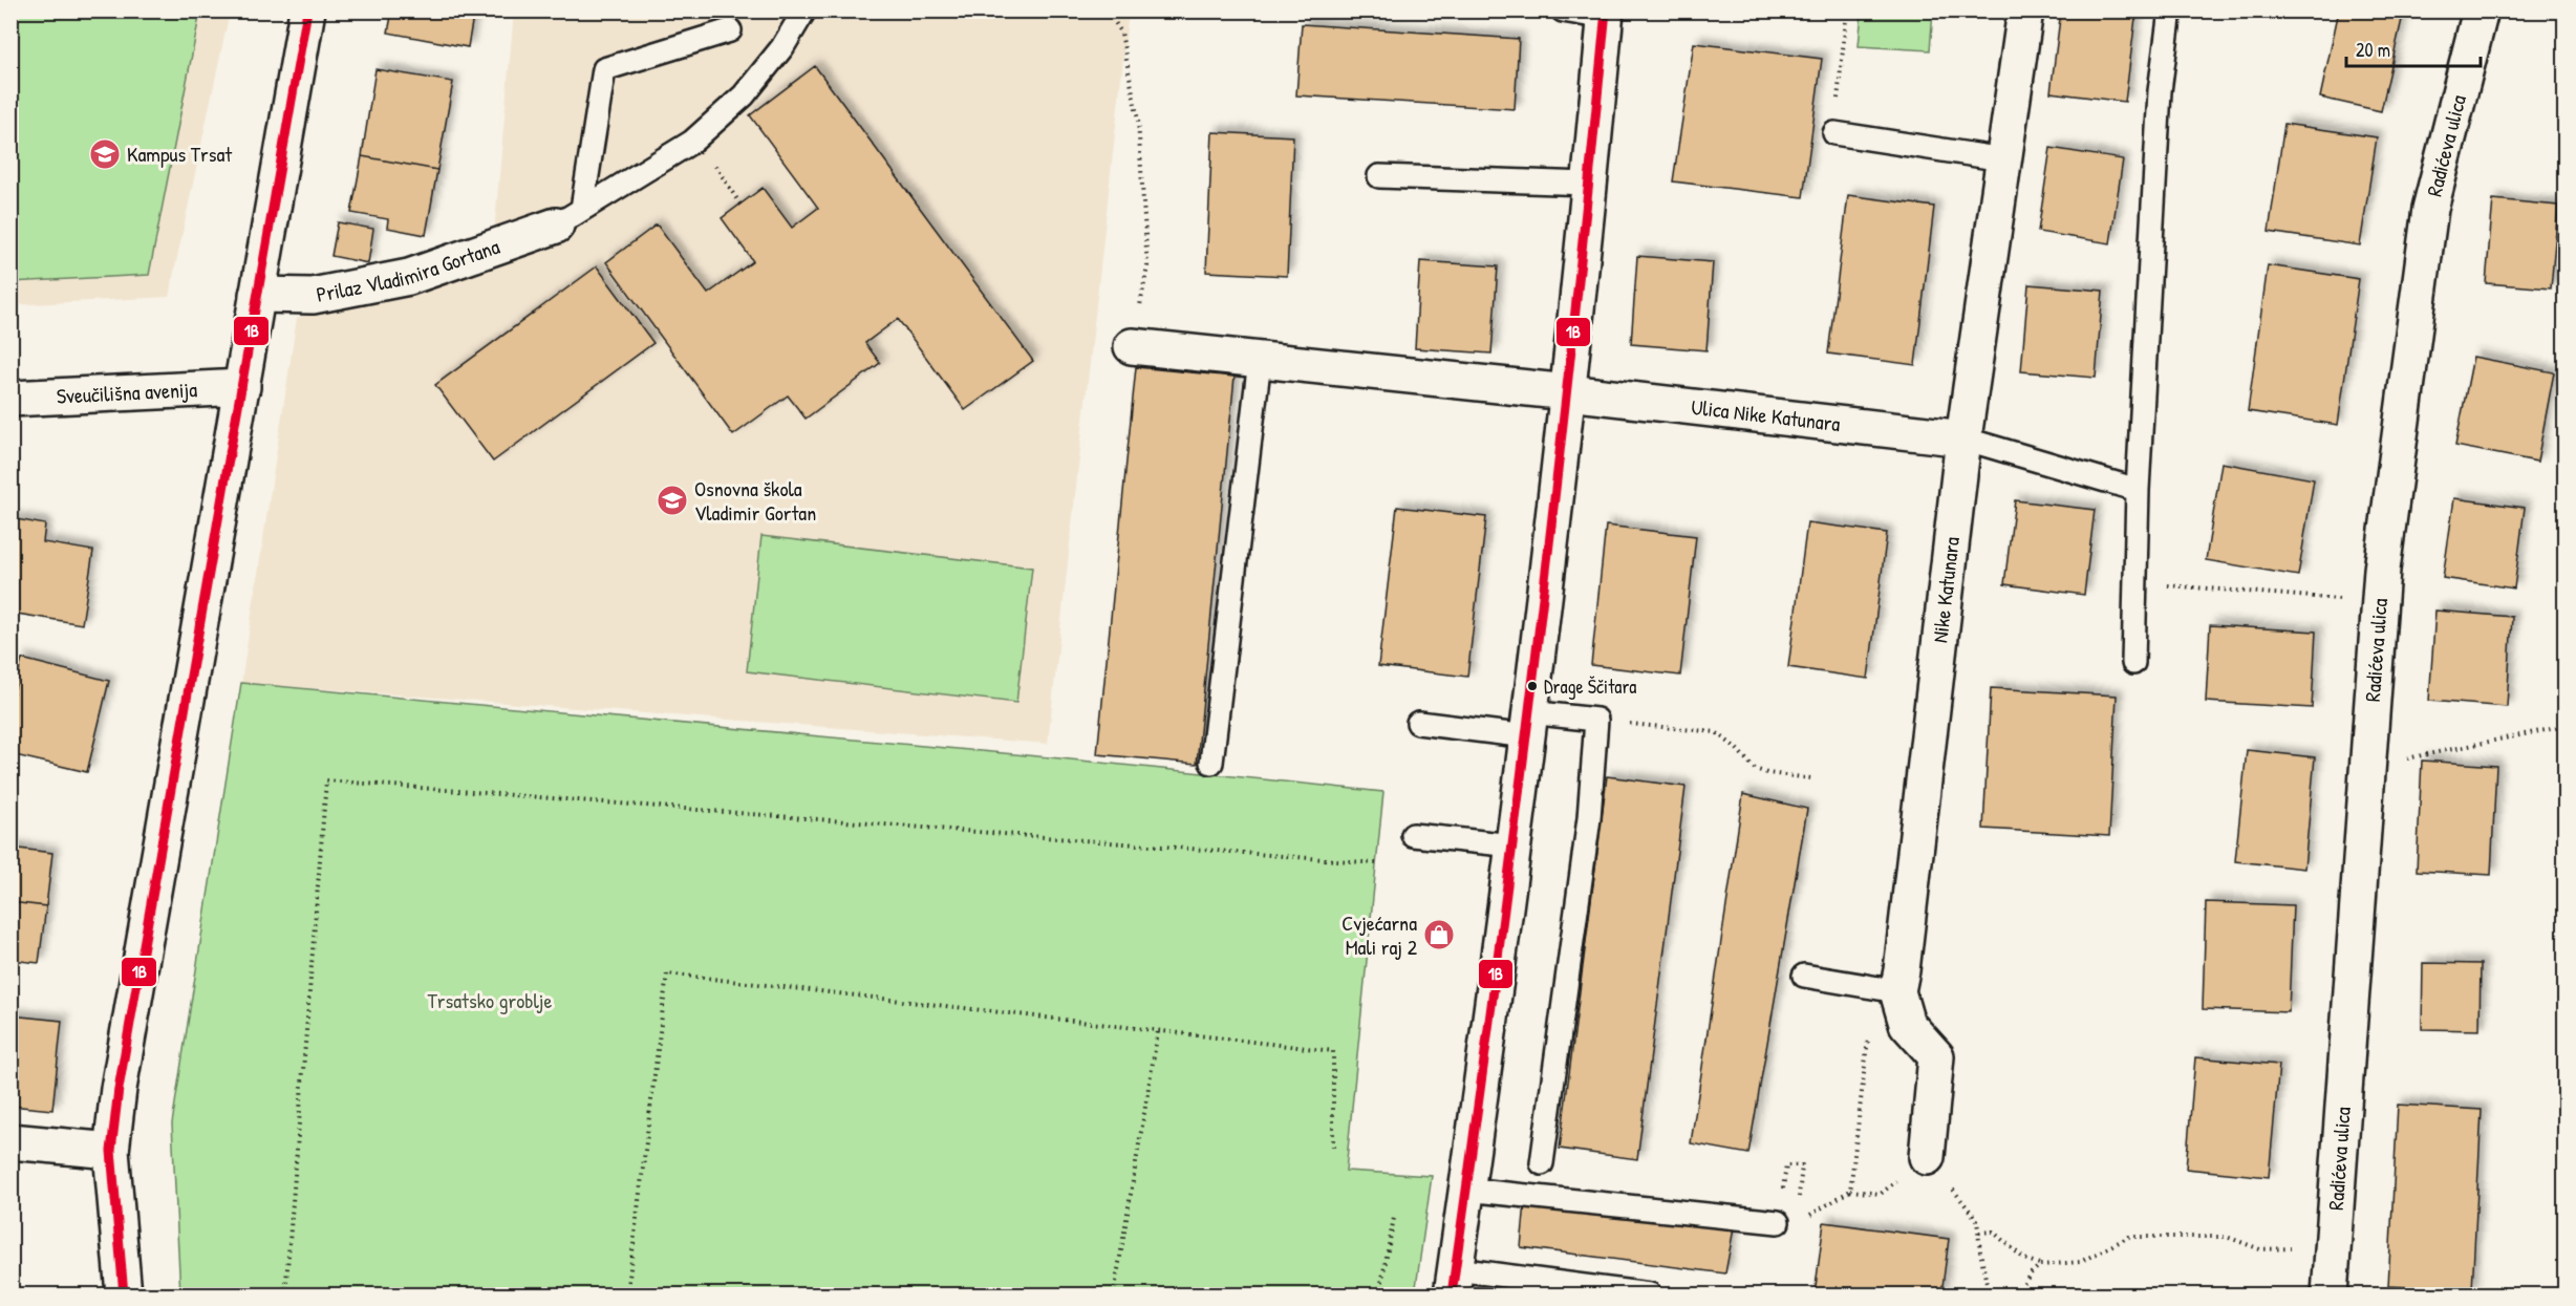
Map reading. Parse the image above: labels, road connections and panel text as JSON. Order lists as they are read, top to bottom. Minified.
{"streets":{"street":["Radićeva ulica","Prilaz Vladimira Gortana","Sveučilišna avenija","Ulica Nike Katunara","Nike Katunara"]},"crossings":[["Ulica Nike Katunara","Nike Katunara"]],"parks":["Trsatsko groblje"],"places":{"school or university":["Kampus Trsat","Osnovna škola Vladimir Gortan"],"other":["Drage Ščitara"],"shop":["Cvjećarna Mali raj 2"]},"lines":["transit line 1B"],"scale_bar":"20 m"}
